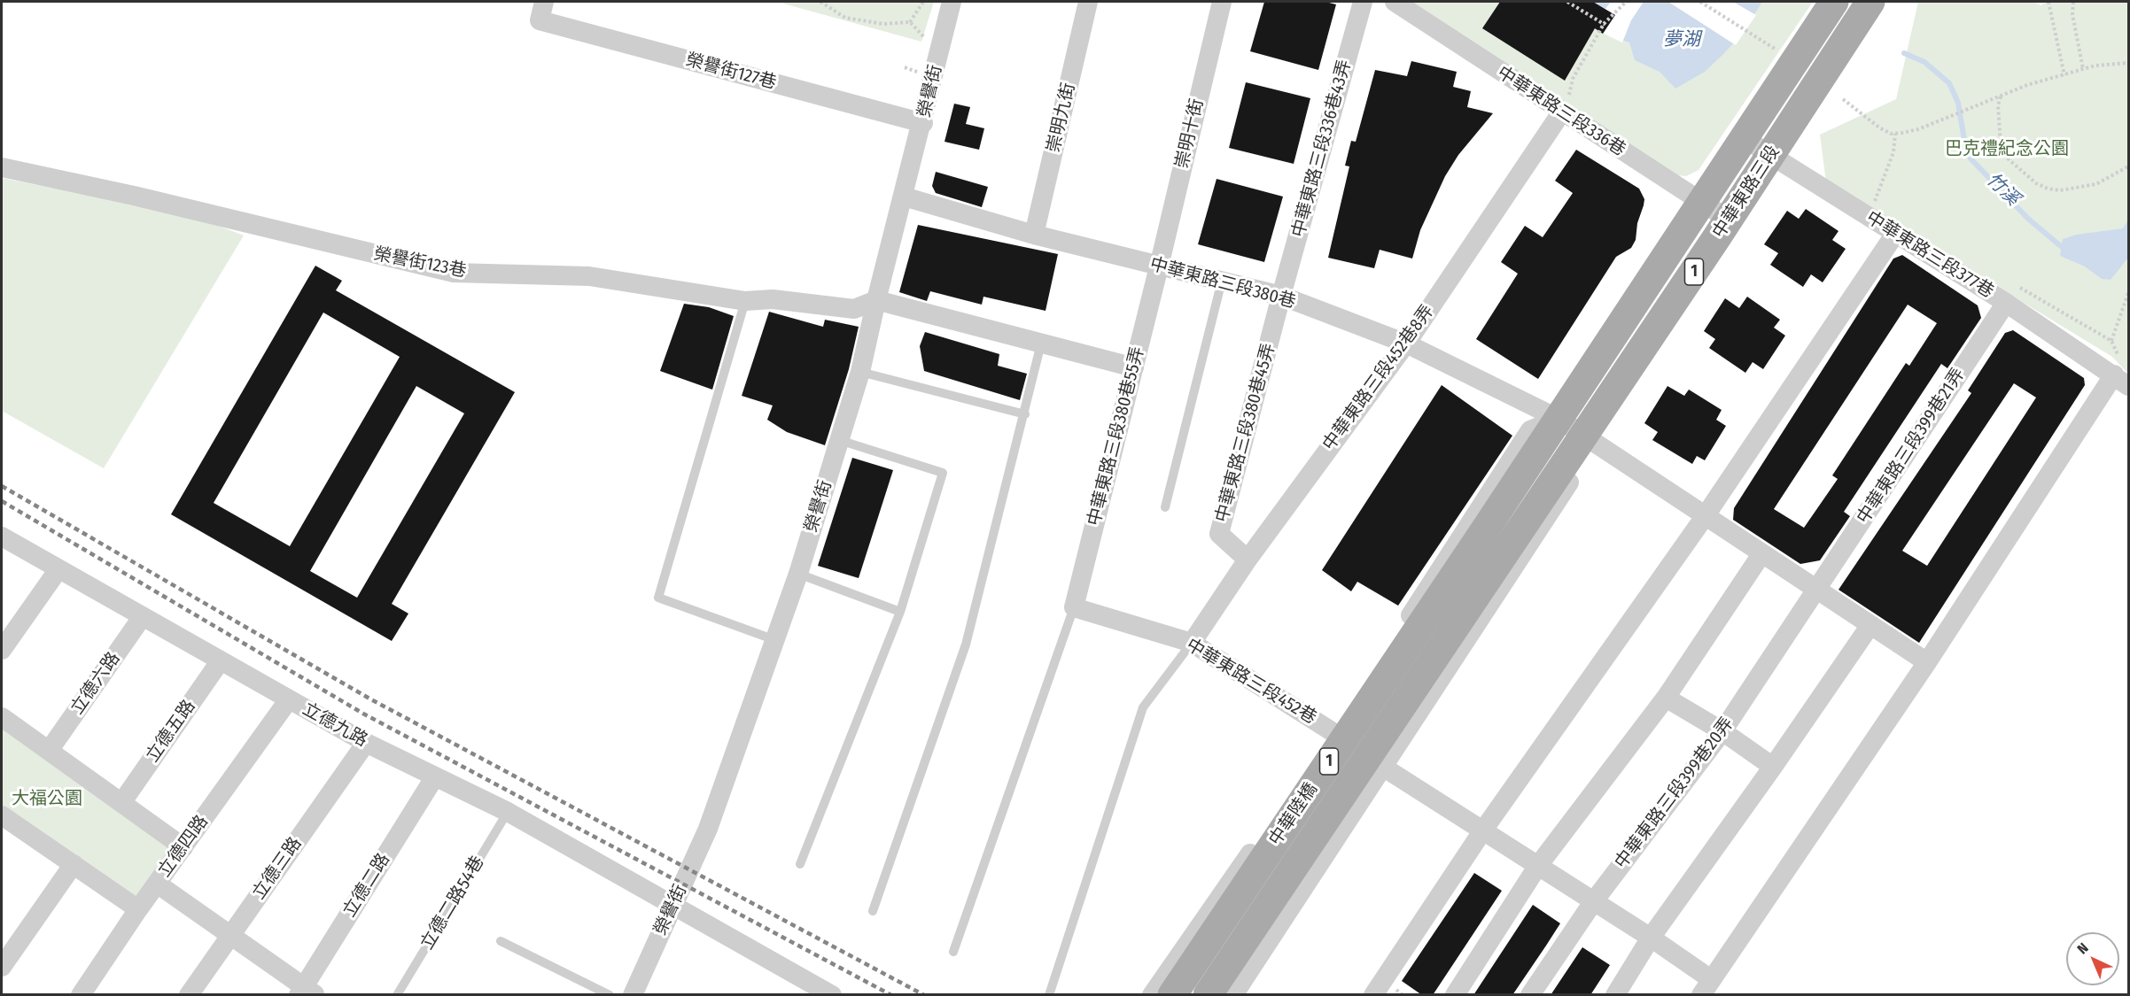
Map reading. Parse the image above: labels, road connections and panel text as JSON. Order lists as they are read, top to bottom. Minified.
{"streets":{"main road":["中華東路三段","1","中華陸橋"],"street":["榮譽街127巷","榮譽街","中華東路三段336巷","崇明九街","崇明十街","中華東路三段336巷43弄","中華東路三段377巷","榮譽街123巷","中華東路三段380巷","中華東路三段452巷8弄","中華東路三段380巷45弄","中華東路三段380巷55弄","中華東路三段399巷21弄","中華東路三段452巷","立德六路","立德九路","立德五路","中華東路三段399巷20弄","立德四路","立德三路","立德二路"],"lane":["立德二路54巷"]},"crossings":[["榮譽街127巷","榮譽街"],["榮譽街","榮譽街123巷"],["榮譽街","中華東路三段380巷"],["榮譽街","立德九路"],["中華東路三段336巷","中華東路三段"],["中華東路三段336巷","中華東路三段452巷8弄"],["崇明九街","中華東路三段380巷"],["崇明十街","中華東路三段380巷"],["崇明十街","中華東路三段380巷55弄"],["中華東路三段336巷43弄","中華東路三段380巷"],["中華東路三段336巷43弄","中華東路三段380巷45弄"],["中華東路三段","中華東路三段377巷"],["中華東路三段","中華東路三段380巷"],["中華東路三段","中華陸橋"],["中華東路三段377巷","中華東路三段399巷21弄"],["中華東路三段380巷","中華東路三段452巷8弄"],["中華東路三段380巷","中華東路三段380巷45弄"],["中華東路三段380巷","中華東路三段380巷55弄"],["中華東路三段380巷","中華東路三段399巷21弄"],["中華東路三段380巷","中華東路三段399巷20弄"],["中華東路三段452巷8弄","中華東路三段380巷45弄"],["中華東路三段452巷8弄","中華東路三段452巷"],["中華東路三段380巷55弄","中華東路三段452巷"],["中華東路三段399巷21弄","中華東路三段399巷20弄"],["立德六路","立德九路"],["立德九路","立德五路"],["立德九路","立德四路"],["立德九路","立德三路"],["立德九路","立德二路"],["立德九路","立德二路54巷"]],"water":["夢湖","竹溪"],"parks":["巴克禮紀念公園","大福公園"],"north":"top left"}
